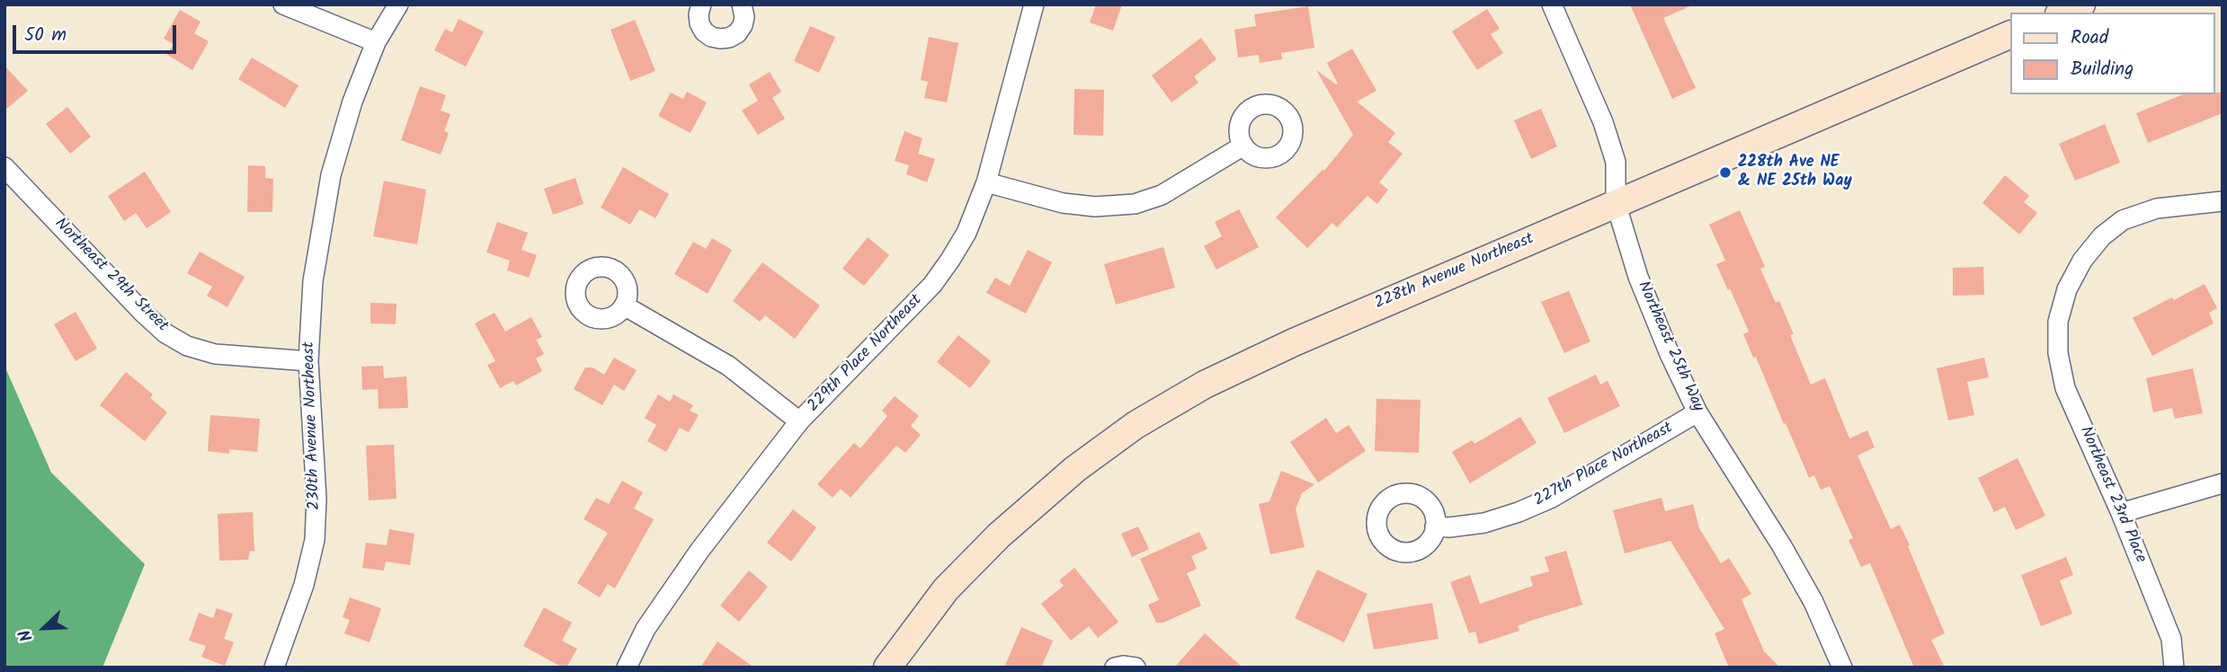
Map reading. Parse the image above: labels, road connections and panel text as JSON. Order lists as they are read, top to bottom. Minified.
{"streets":{"main road":["228th Avenue Northeast"],"street":["Northeast 29th Street","Northeast 25th Way","229th Place Northeast","230th Avenue Northeast","227th Place Northeast","Northeast 23rd Place"]},"crossings":[["228th Avenue Northeast","Northeast 25th Way"],["Northeast 29th Street","230th Avenue Northeast"],["Northeast 25th Way","227th Place Northeast"]],"places":["228th Ave NE & NE 25th Way"],"legend":["Road","Building"],"scale_bar":"50 m","north":"bottom left"}
